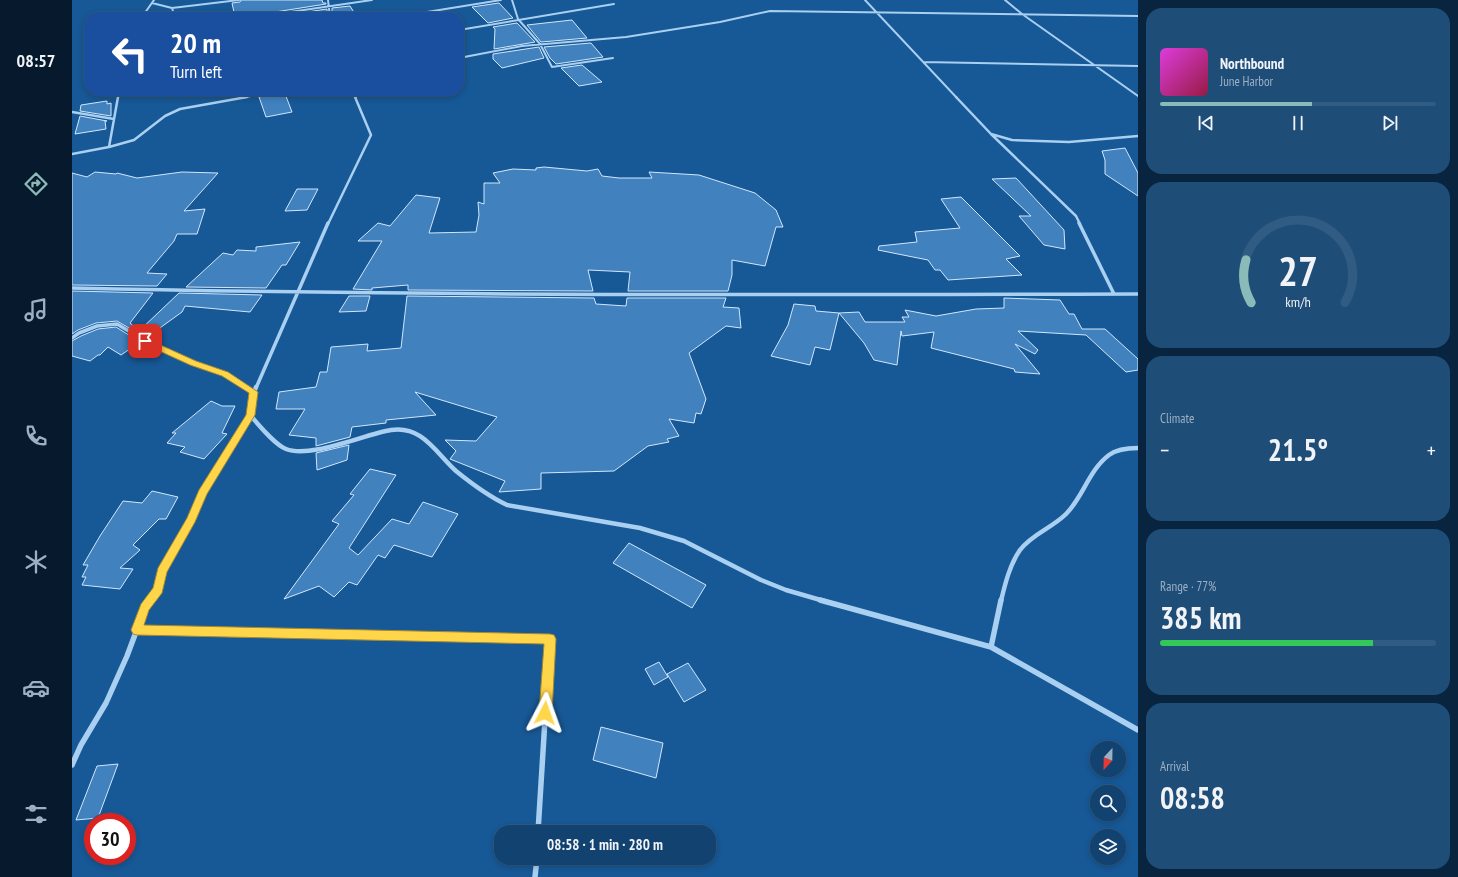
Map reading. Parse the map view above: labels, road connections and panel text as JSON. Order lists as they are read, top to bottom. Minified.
{"north":"bottom","page":{"tabs":"08:57","turn":["20 m","Turn left"],"song":["Northbound","June Harbor"],"tile":["Climate",["Range · 77%","385 km"],["Arrival","08:58"]],"heat":["−","21.5°","+"],"limit":"30","trip":"08:58 · 1 min · 280 m","gauge":["27","km/h"]}}
